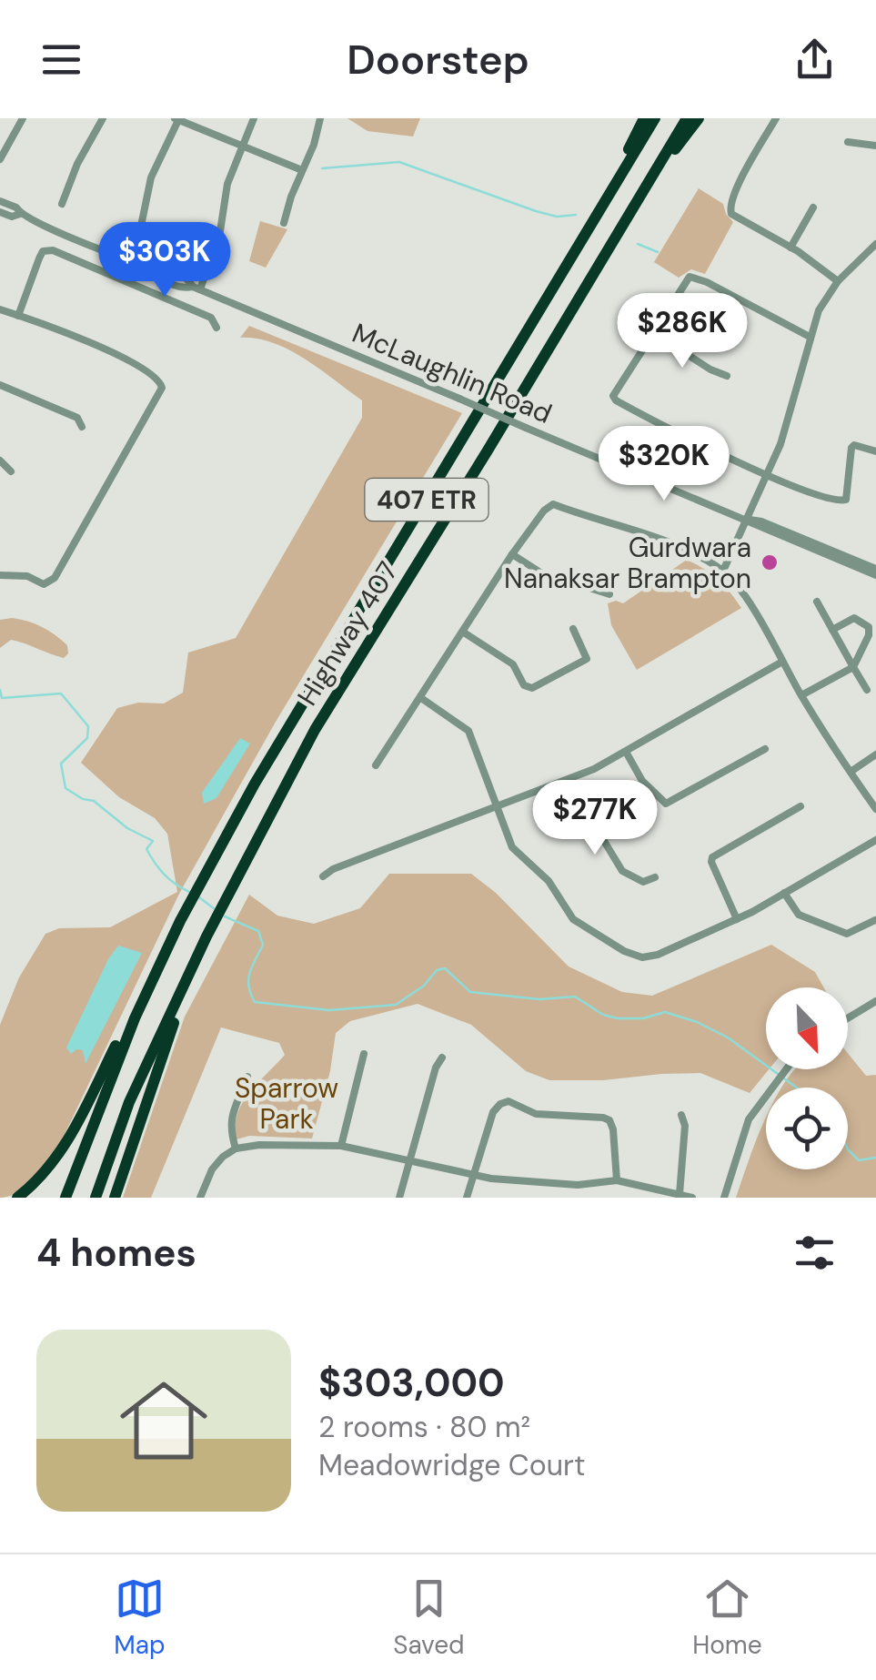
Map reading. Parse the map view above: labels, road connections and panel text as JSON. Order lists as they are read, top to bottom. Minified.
{"streets":{"highway":["407 ETR","Highway 407"],"street":["McLaughlin Road"]},"parks":["Sparrow Park"],"places":["Gurdwara Nanaksar Brampton"],"north":"bottom right","page":{"header":"Doorstep","price":["$303K","$286K","$320K","$277K"],"heading":"4 homes","list":[{"name":"$303,000","note":"2 rooms · 80 m² · Meadowridge Court"}],"tabs":["Map","Saved","Home"]}}
